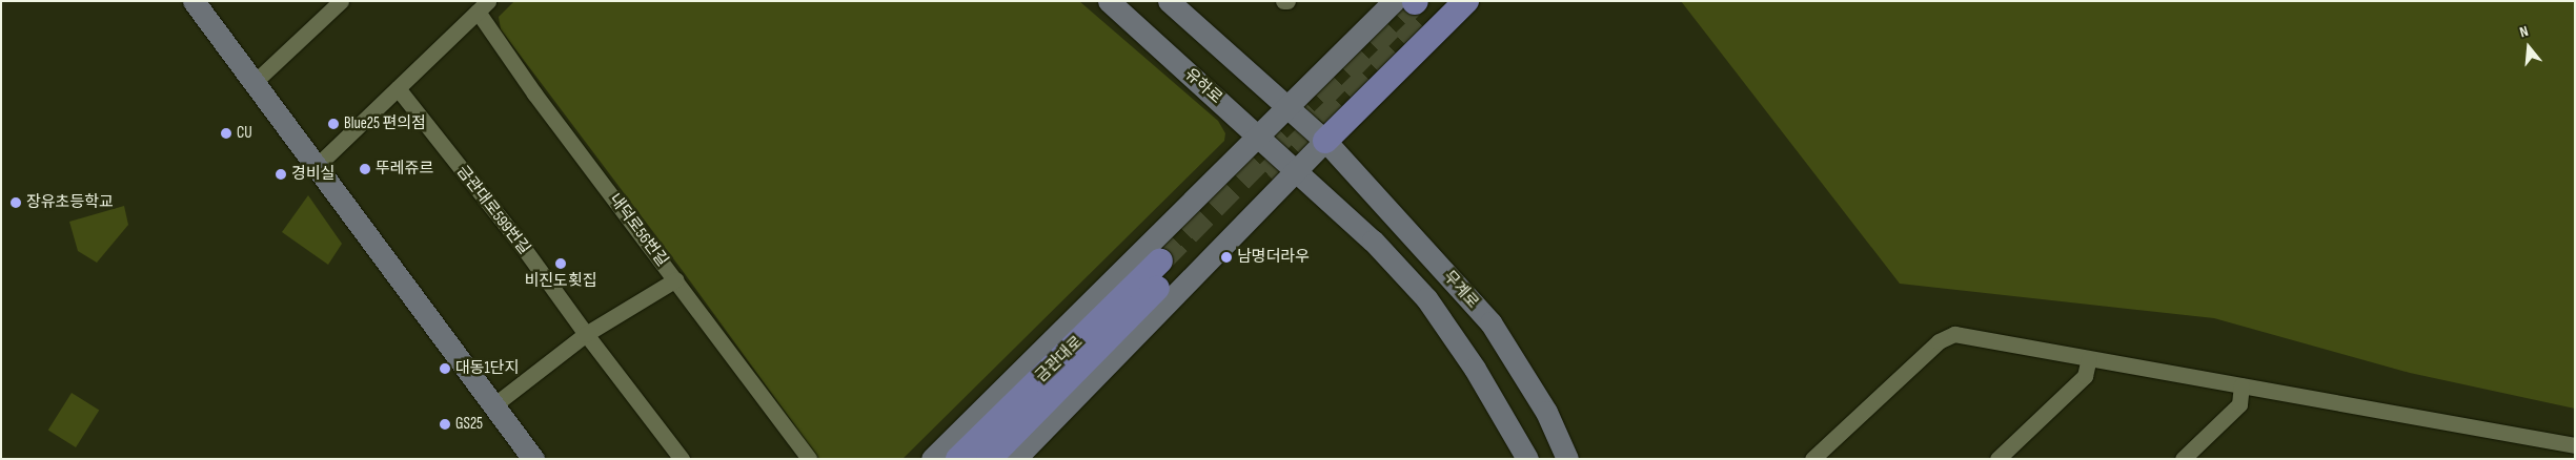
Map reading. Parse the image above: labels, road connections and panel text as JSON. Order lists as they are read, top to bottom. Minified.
{"streets":{"main road":["유하로","무계로","금관대로"],"street":["금관대로599번길","내덕로56번길"]},"crossings":[["유하로","무계로"]],"places":["Blue25 편의점","CU","뚜레쥬르","경비실","장유초등학교","남명더라우","비진도횟집","대동1단지","GS25"],"north":"top"}
